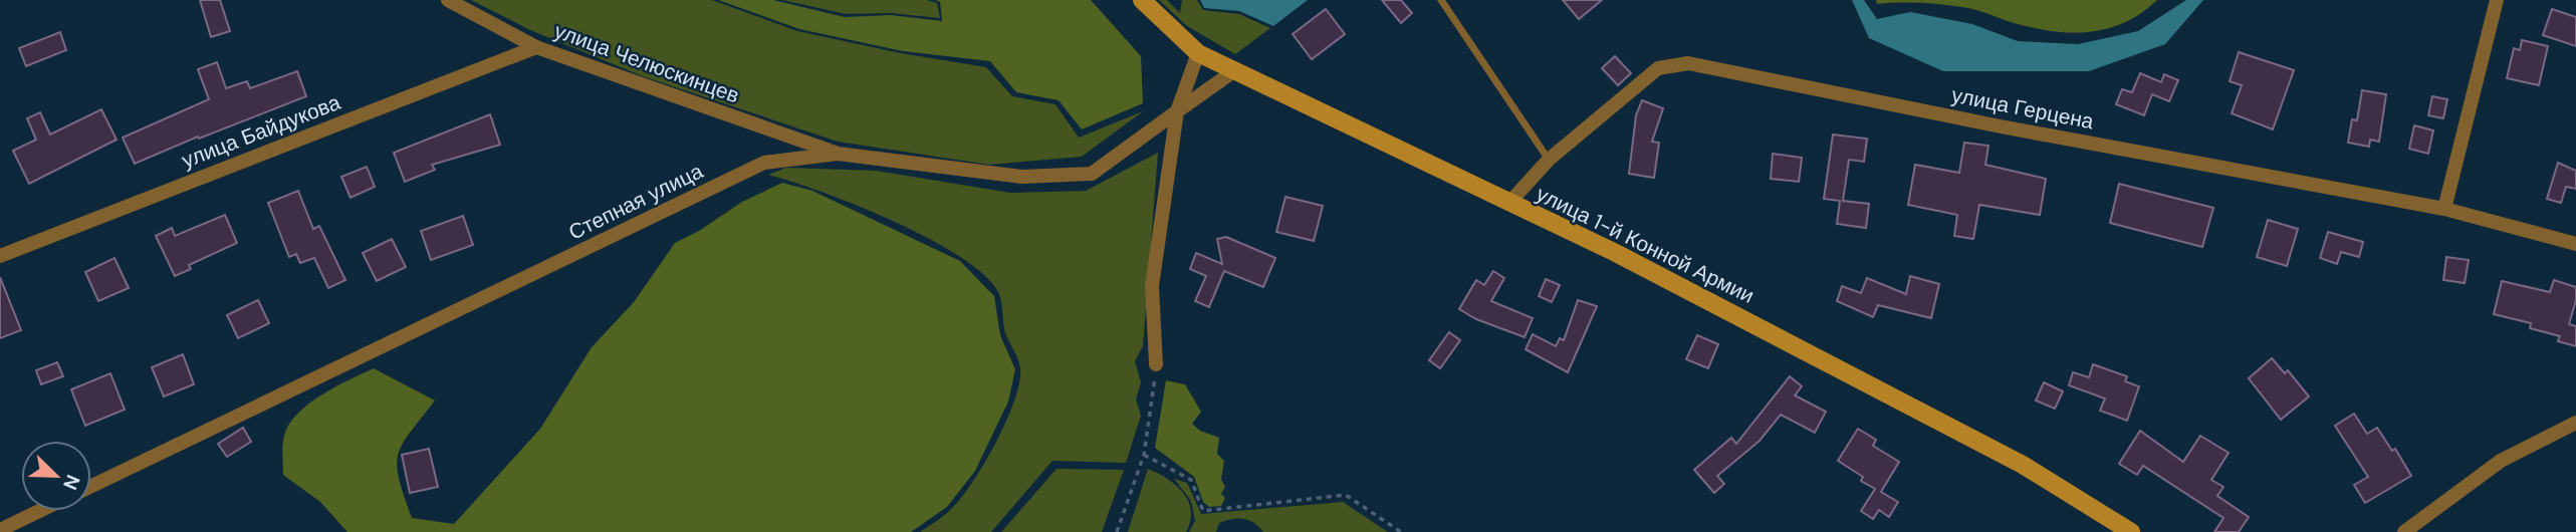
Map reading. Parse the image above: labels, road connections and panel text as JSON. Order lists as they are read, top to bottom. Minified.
{"streets":{"main road":["улица 1-й Конной Армии"],"street":["улица Челюскинцев","улица Герцена","улица Байдукова","Степная улица"]},"crossings":[["улица Челюскинцев","улица Байдукова"],["улица Челюскинцев","Степная улица"],["улица Герцена","улица 1-й Конной Армии"],["Степная улица","улица 1-й Конной Армии"]],"north":"bottom right"}
